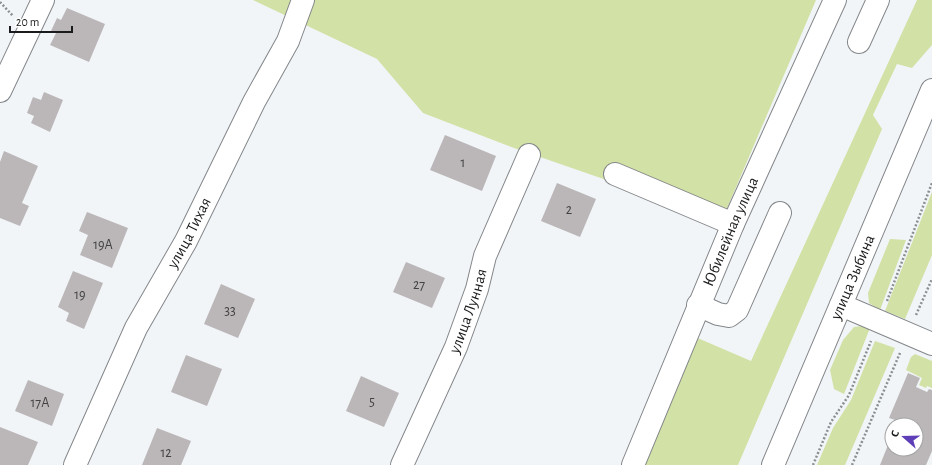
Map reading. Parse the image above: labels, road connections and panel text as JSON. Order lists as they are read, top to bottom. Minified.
{"streets":{"street":["Юбилейная улица","улица Тихая","улица Зыбина","улица Лунная"]},"house_numbers":["1","2","19А","27","19","33","5","17А","12"],"scale_bar":"20 m","north":"left"}
